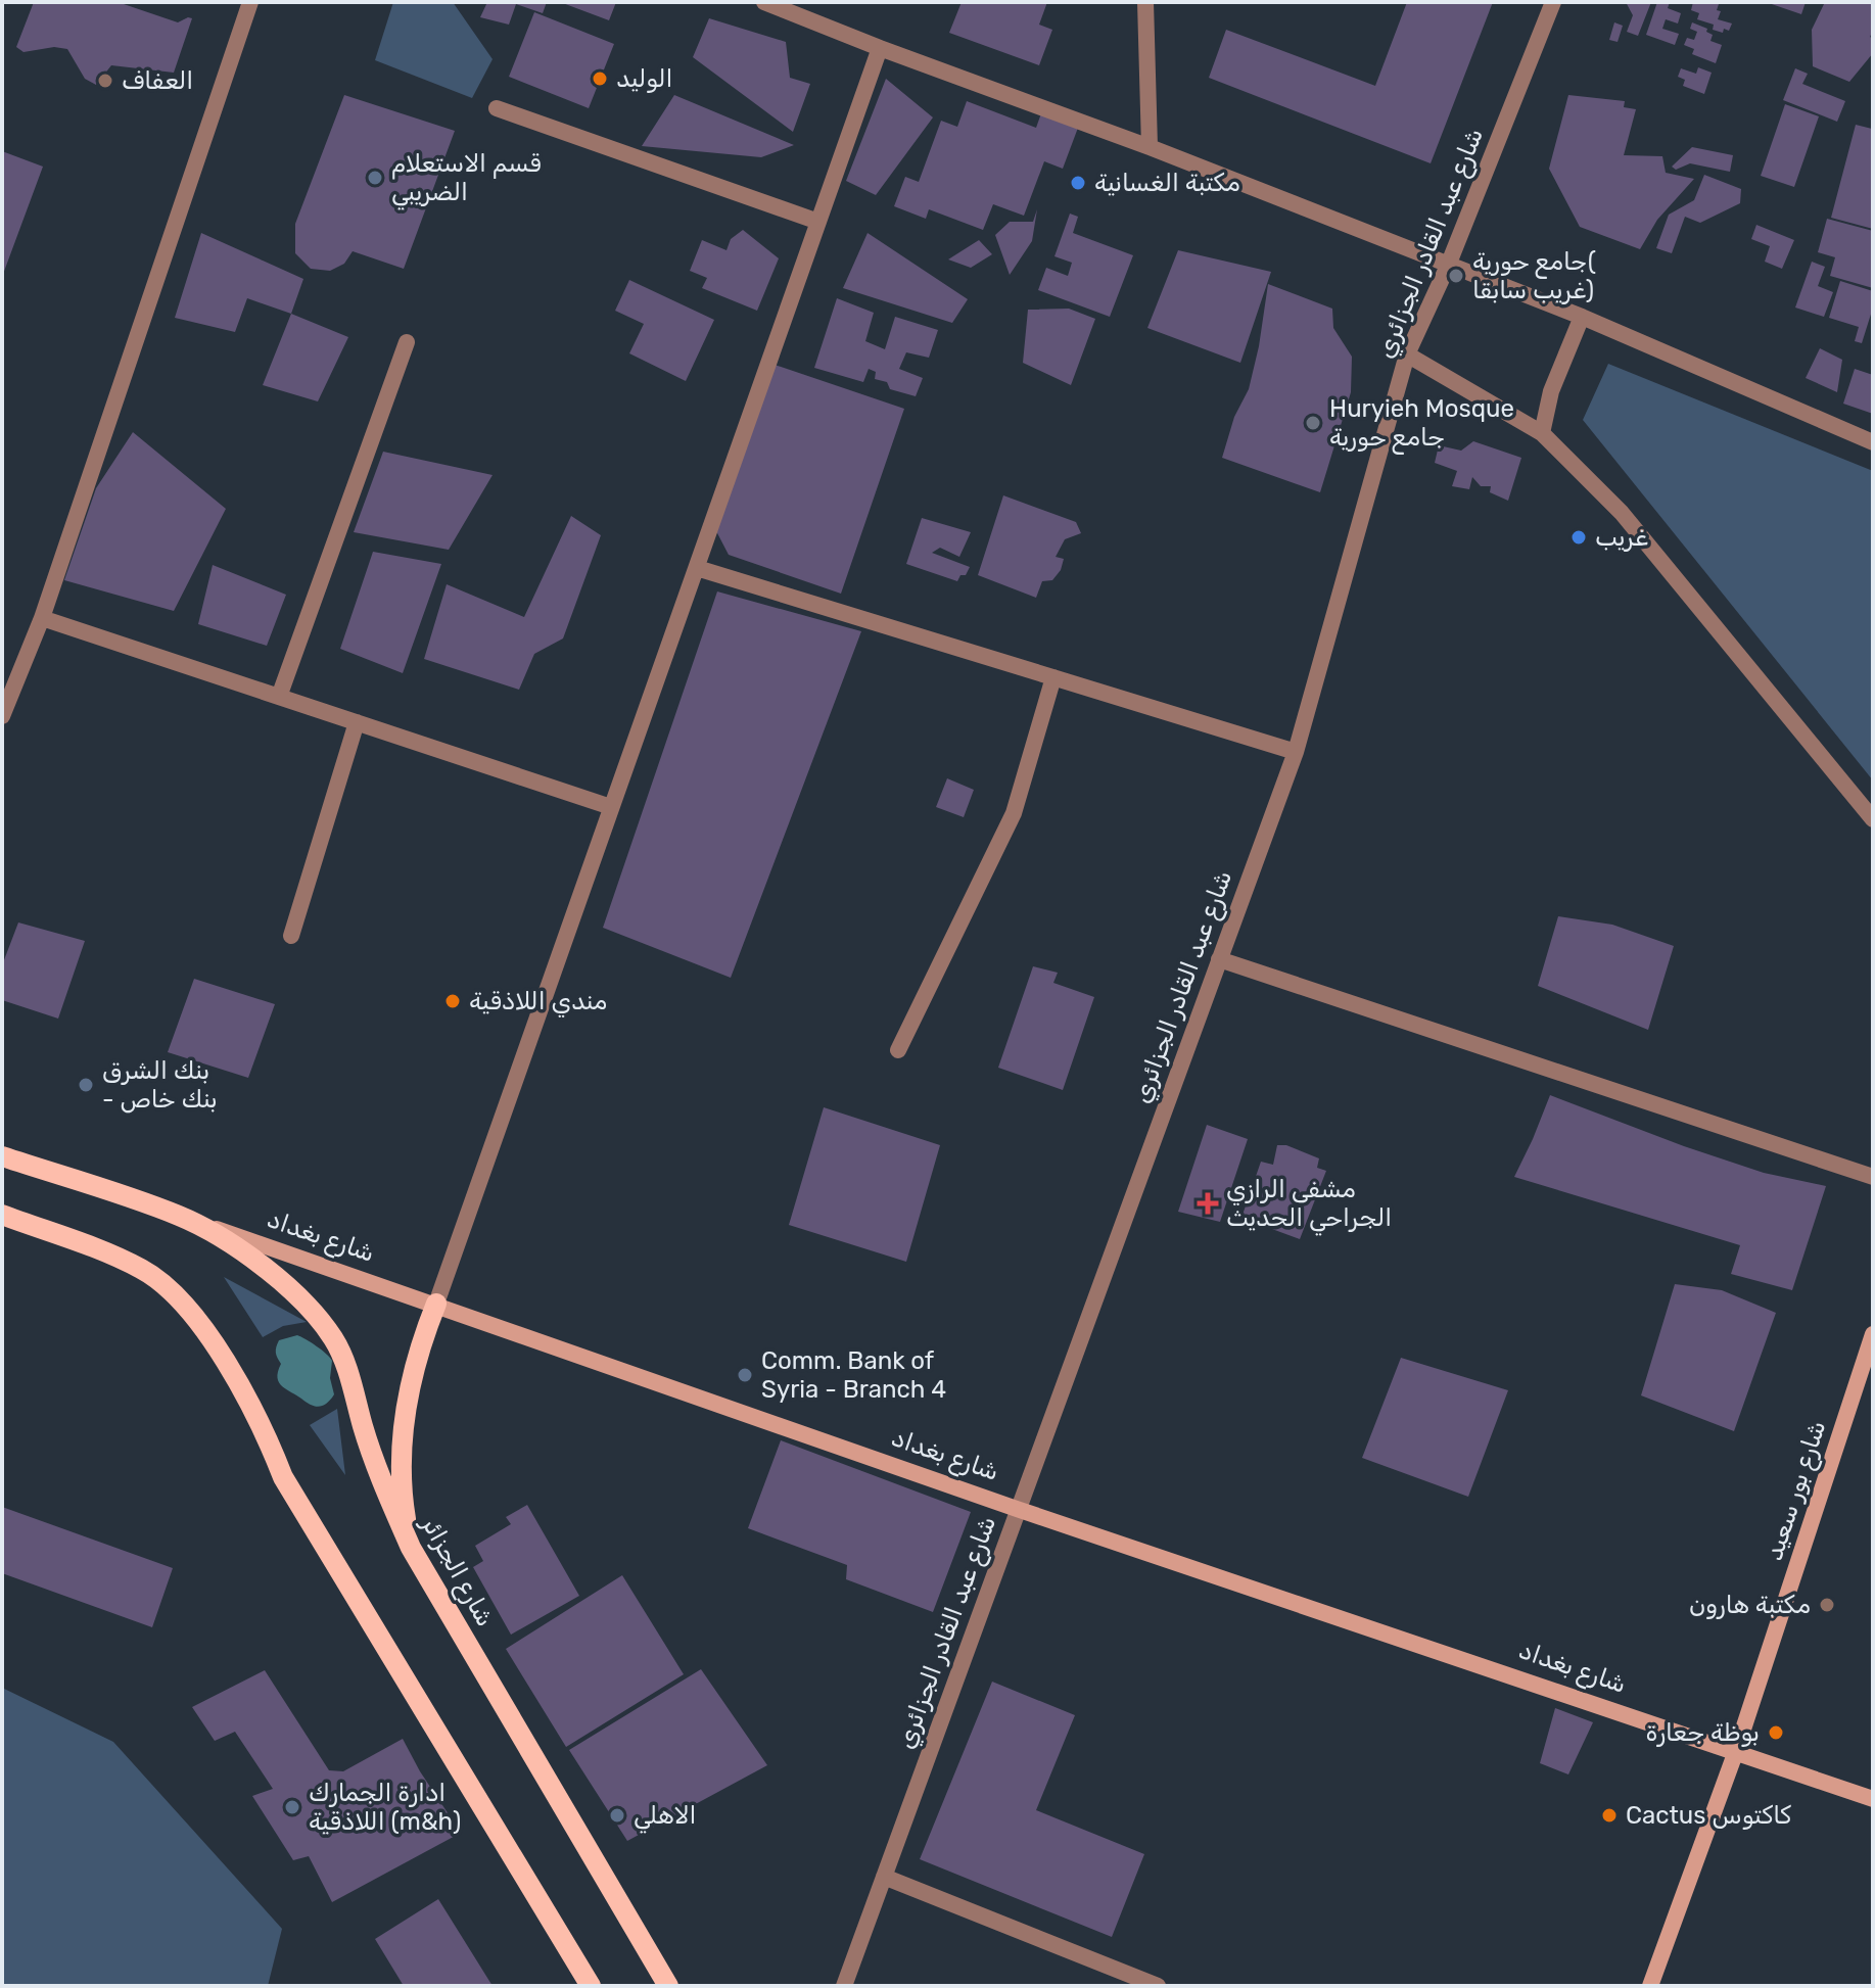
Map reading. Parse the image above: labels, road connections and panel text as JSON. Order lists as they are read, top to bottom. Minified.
{"streets":{"main road":["شارع بغداد","شارع بور سعيد","شارع الجزائر"],"street":["شارع عبد القادر الجزائري"]},"crossings":[["شارع عبد القادر الجزائري","شارع بغداد"],["شارع بغداد","شارع بور سعيد"],["شارع بغداد","شارع الجزائر"]],"places":{"other":["الوليد","العفاف","قسم الاستعلام الضريبي","مكتبة الغسانية","جامع حورية( غريب سابقا)","Huryieh Mosque جامع حورية","غريب","مندي اللاذقية","بنك الشرق - بنك خاص","Comm. Bank of Syria - Branch 4","مكتبة هارون","بوظة جعارة","ادارة الجمارك اللاذقية (m&h)","الاهلي","Cactus كاكتوس"],"health":["مشفى الرازي الجراحي الحديث"]}}
